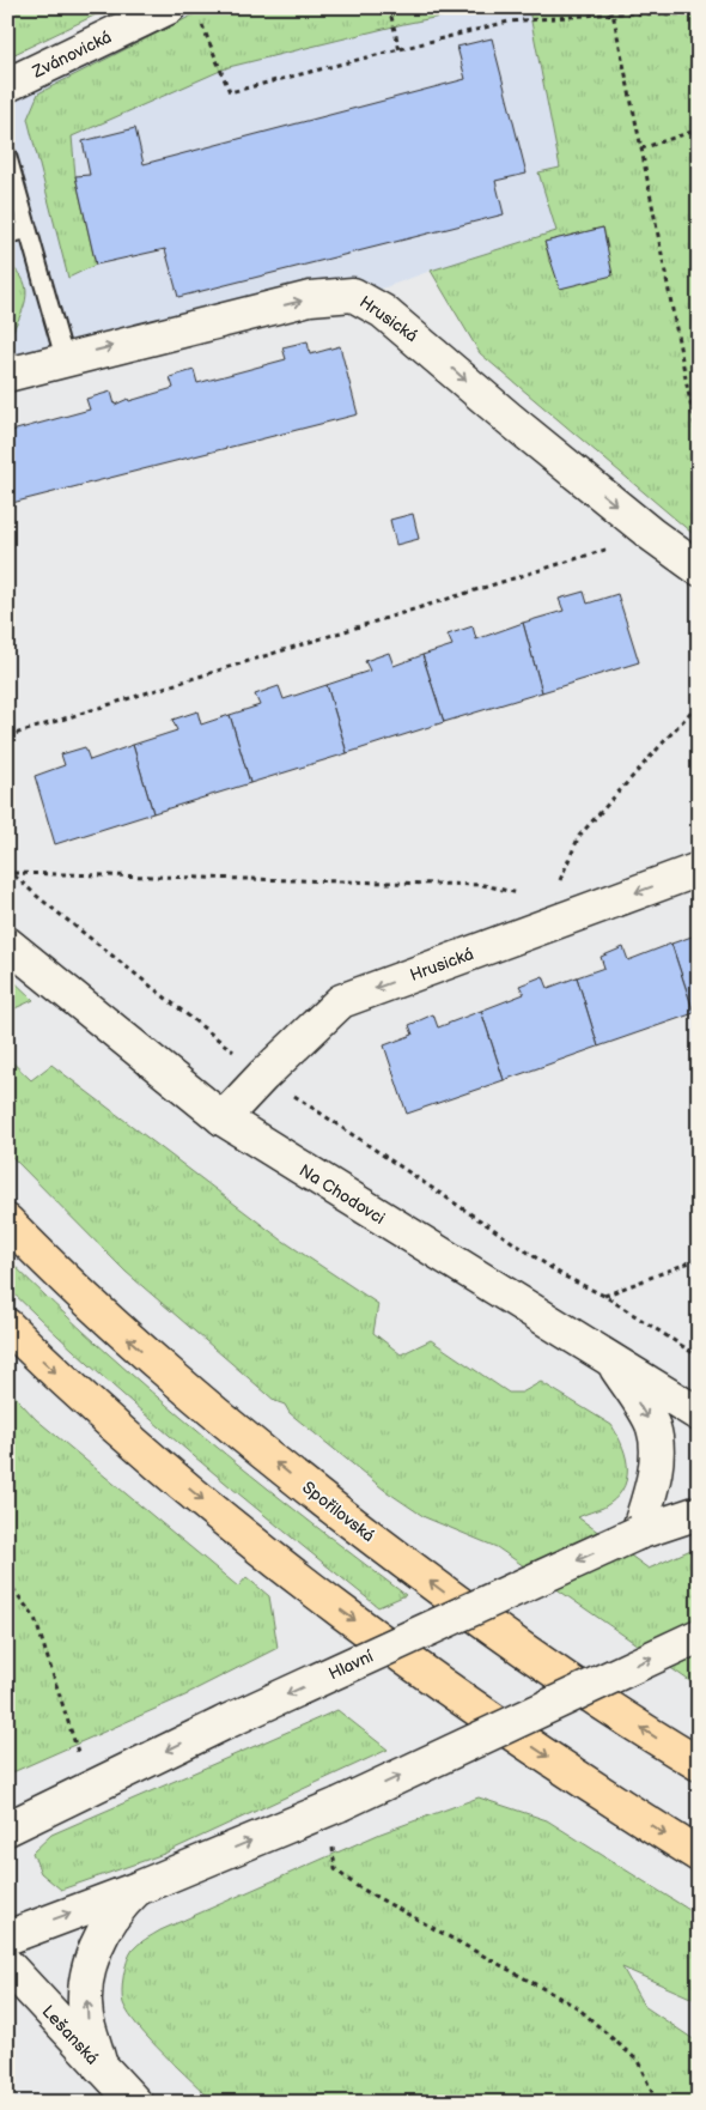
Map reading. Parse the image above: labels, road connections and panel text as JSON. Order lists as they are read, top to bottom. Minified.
{"streets":{"highway":["Spořilovská"],"street":["Zvánovická","Hrusická","Na Chodovci","Hlavní","Lešanská"]},"crossings":[["Hrusická","Na Chodovci"]]}
